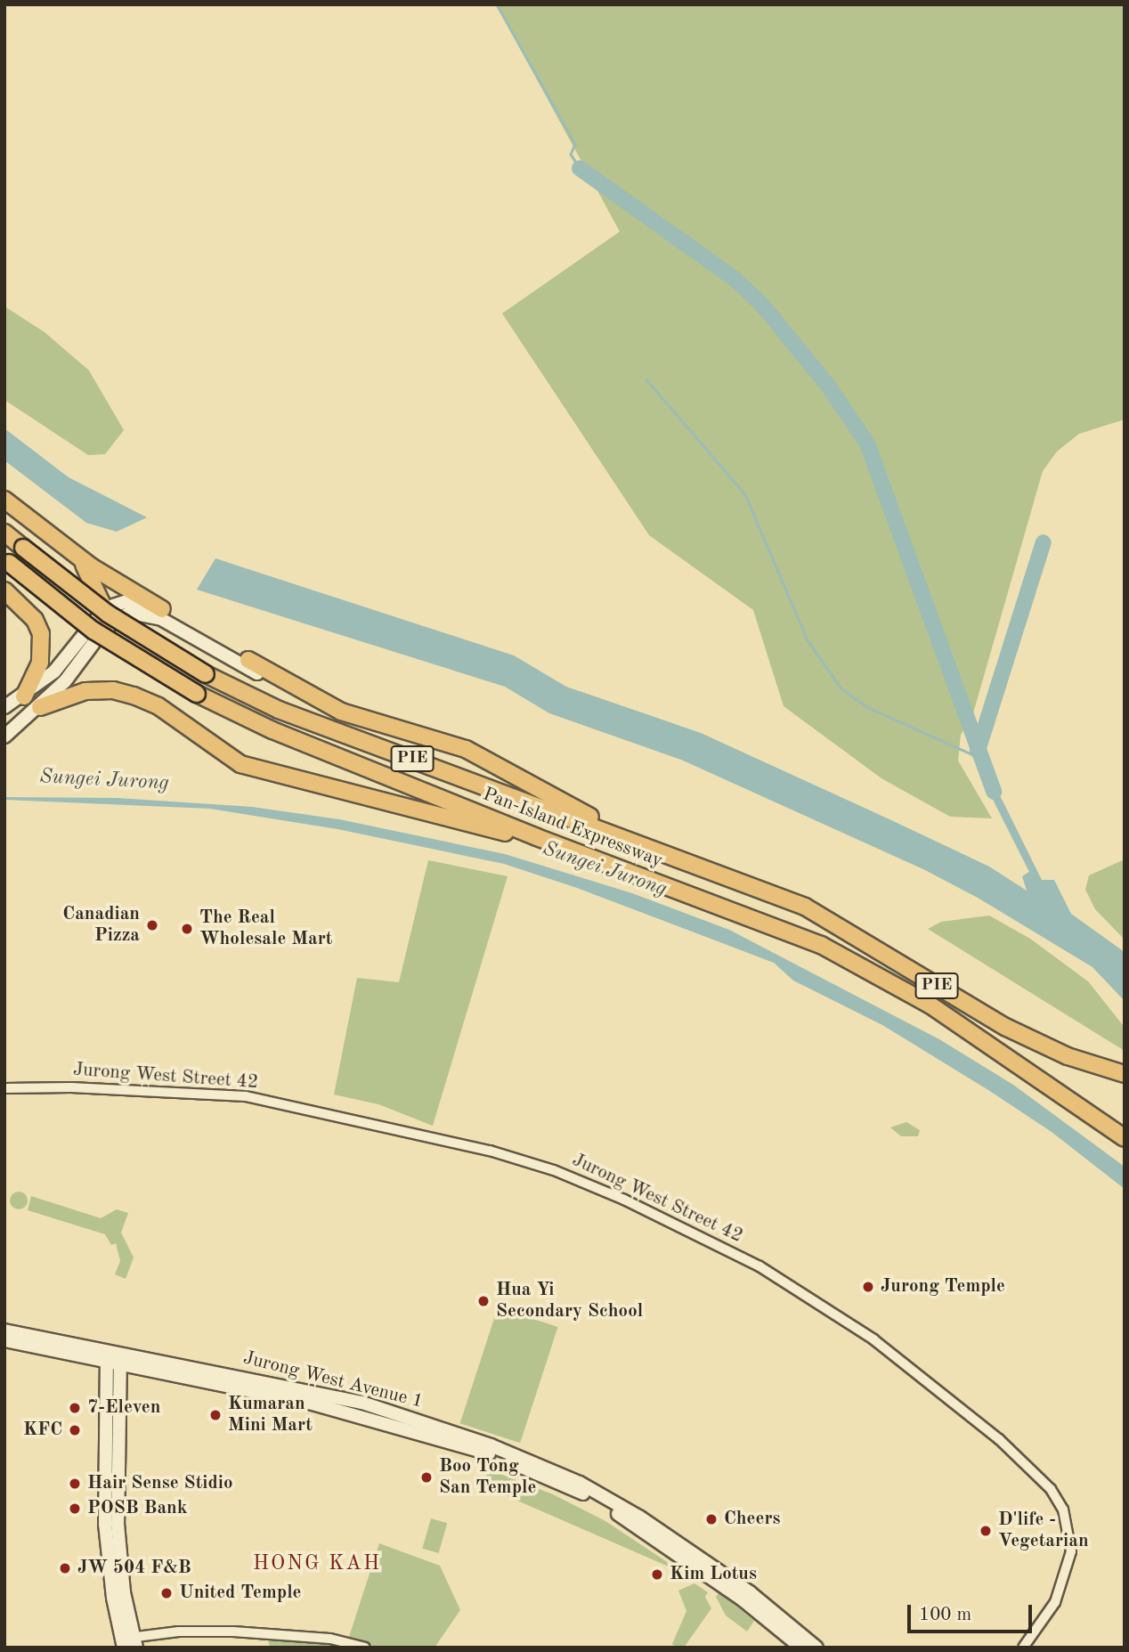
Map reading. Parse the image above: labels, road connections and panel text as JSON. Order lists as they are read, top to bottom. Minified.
{"streets":{"highway":["PIE","Pan-Island Expressway"],"street":["Jurong West Street 42","Jurong West Avenue 1"]},"districts":["HONG KAH"],"water":["Sungei Jurong"],"places":["Canadian Pizza","The Real Wholesale Mart","Jurong Temple","Hua Yi Secondary School","7-Eleven","Kumaran Mini Mart","KFC","Boo Tong San Temple","Hair Sense Stidio","POSB Bank","Cheers","D'life - Vegetarian","JW 504 F&B","Kim Lotus","United Temple"],"scale_bar":"100 m"}
